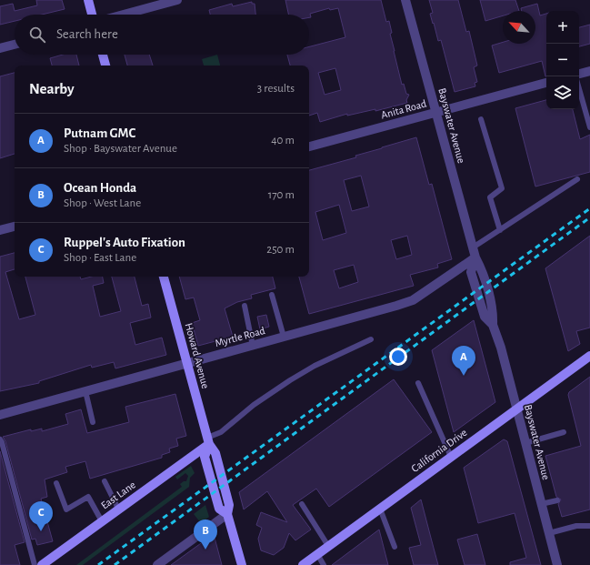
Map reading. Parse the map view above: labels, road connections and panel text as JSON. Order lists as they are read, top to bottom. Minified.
{"streets":{"street":["Anita Road","Bayswater Avenue","Myrtle Road","Howard Avenue","California Drive","East Lane"]},"crossings":[["Anita Road","Bayswater Avenue"],["Bayswater Avenue","Myrtle Road"],["Bayswater Avenue","California Drive"],["Myrtle Road","Howard Avenue"],["Howard Avenue","East Lane"]],"north":"top left","page":{"map_buttons":["+","−"],"search":"Search here","heading":["Nearby","3 results"],"list":[{"mark":"A","name":"Putnam GMC","note":"Shop · Bayswater Avenue","value":"40 m"},{"mark":"B","name":"Ocean Honda","note":"Shop · West Lane","value":"170 m"},{"mark":"C","name":"Ruppel's Auto Fixation","note":"Shop · East Lane","value":"250 m"}],"pins":["A","C","B"]}}
